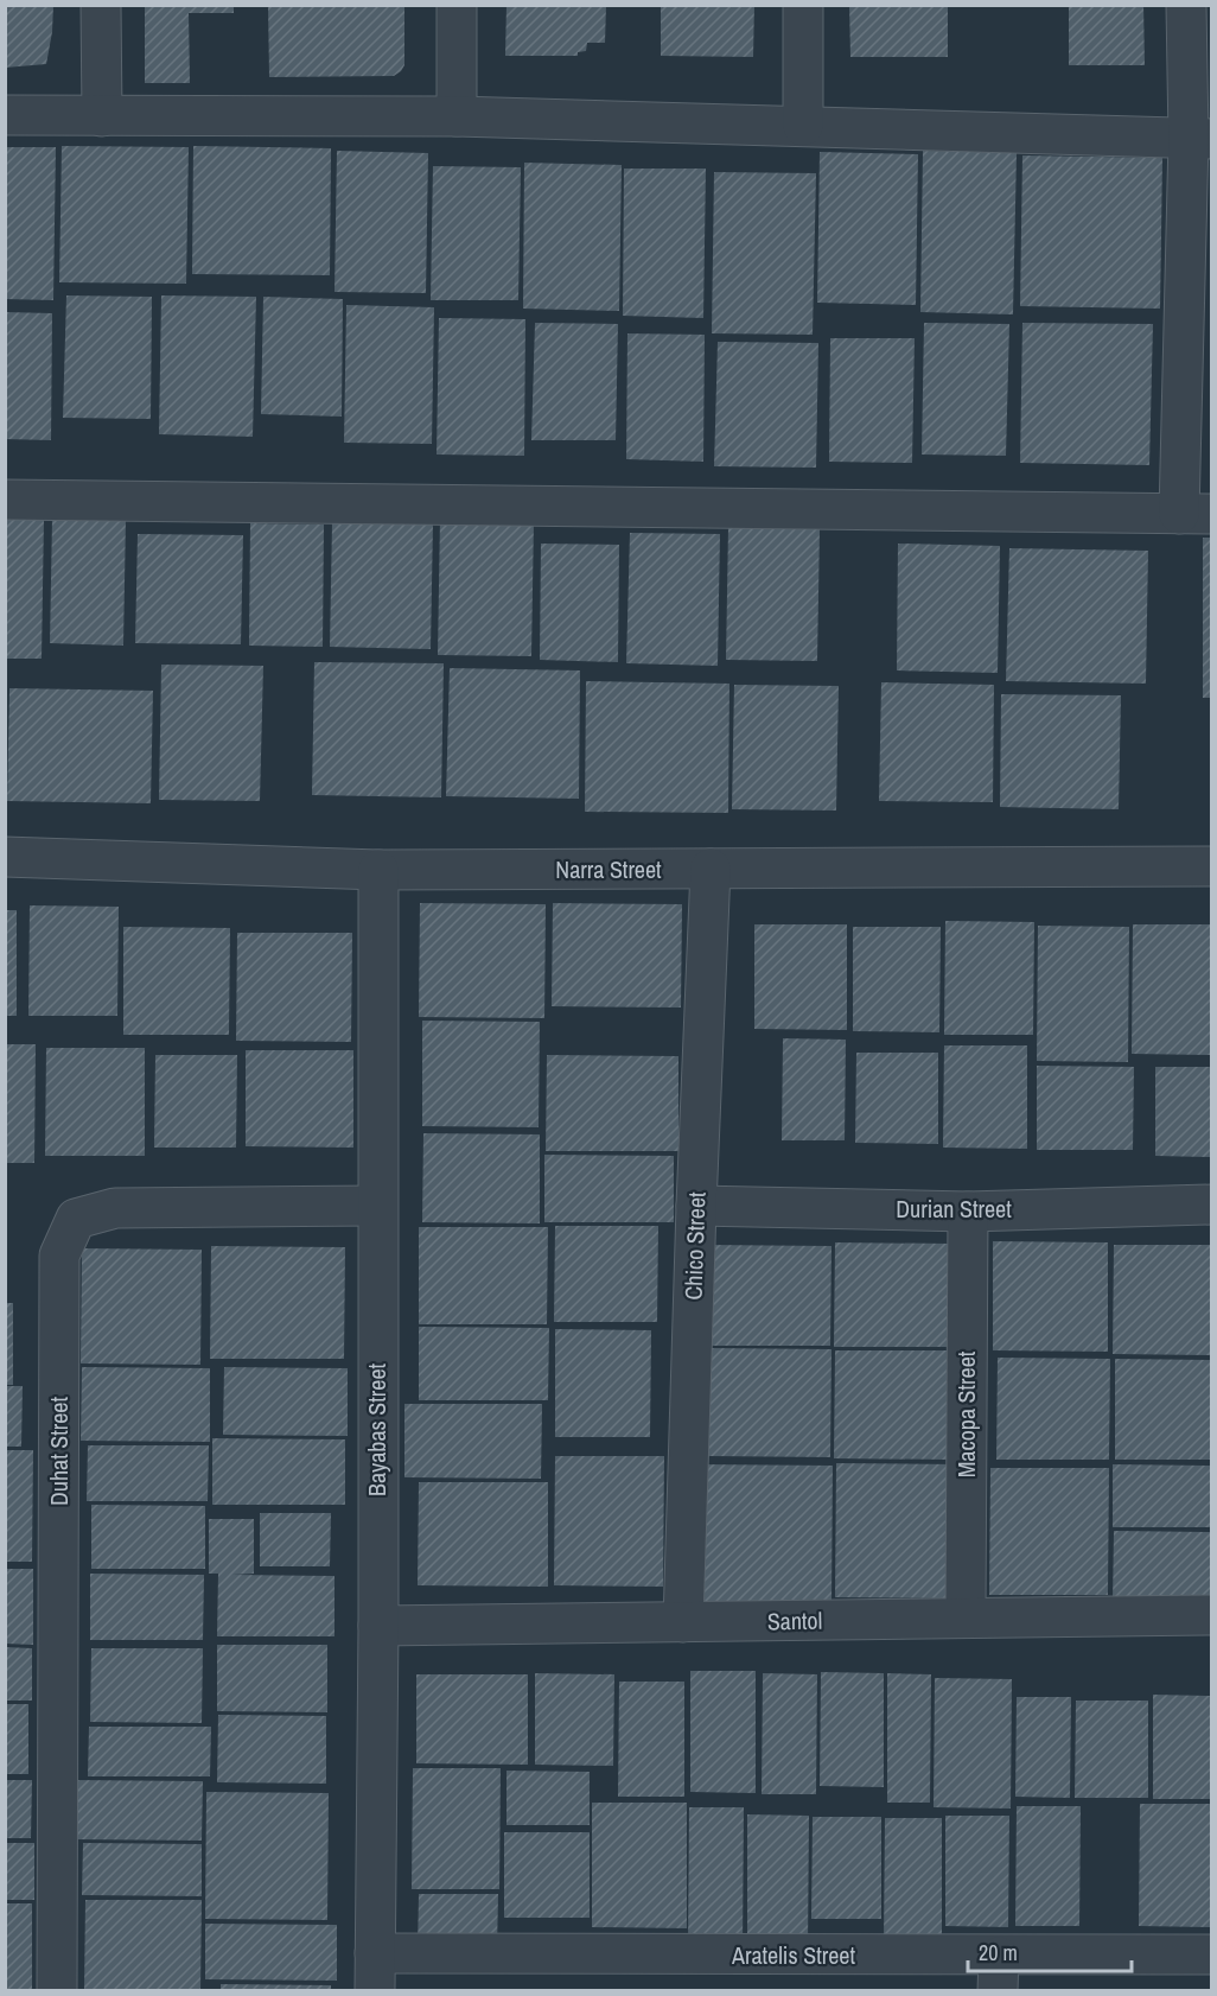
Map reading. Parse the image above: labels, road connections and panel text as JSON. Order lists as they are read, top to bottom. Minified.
{"streets":{"street":["Narra Street","Durian Street","Chico Street","Macopa Street","Bayabas Street","Duhat Street","Santol","Aratelis Street"]},"crossings":[["Narra Street","Chico Street"],["Narra Street","Bayabas Street"],["Durian Street","Chico Street"],["Durian Street","Macopa Street"],["Chico Street","Santol"],["Macopa Street","Santol"],["Bayabas Street","Duhat Street"],["Bayabas Street","Santol"],["Bayabas Street","Aratelis Street"]],"scale_bar":"20 m"}
